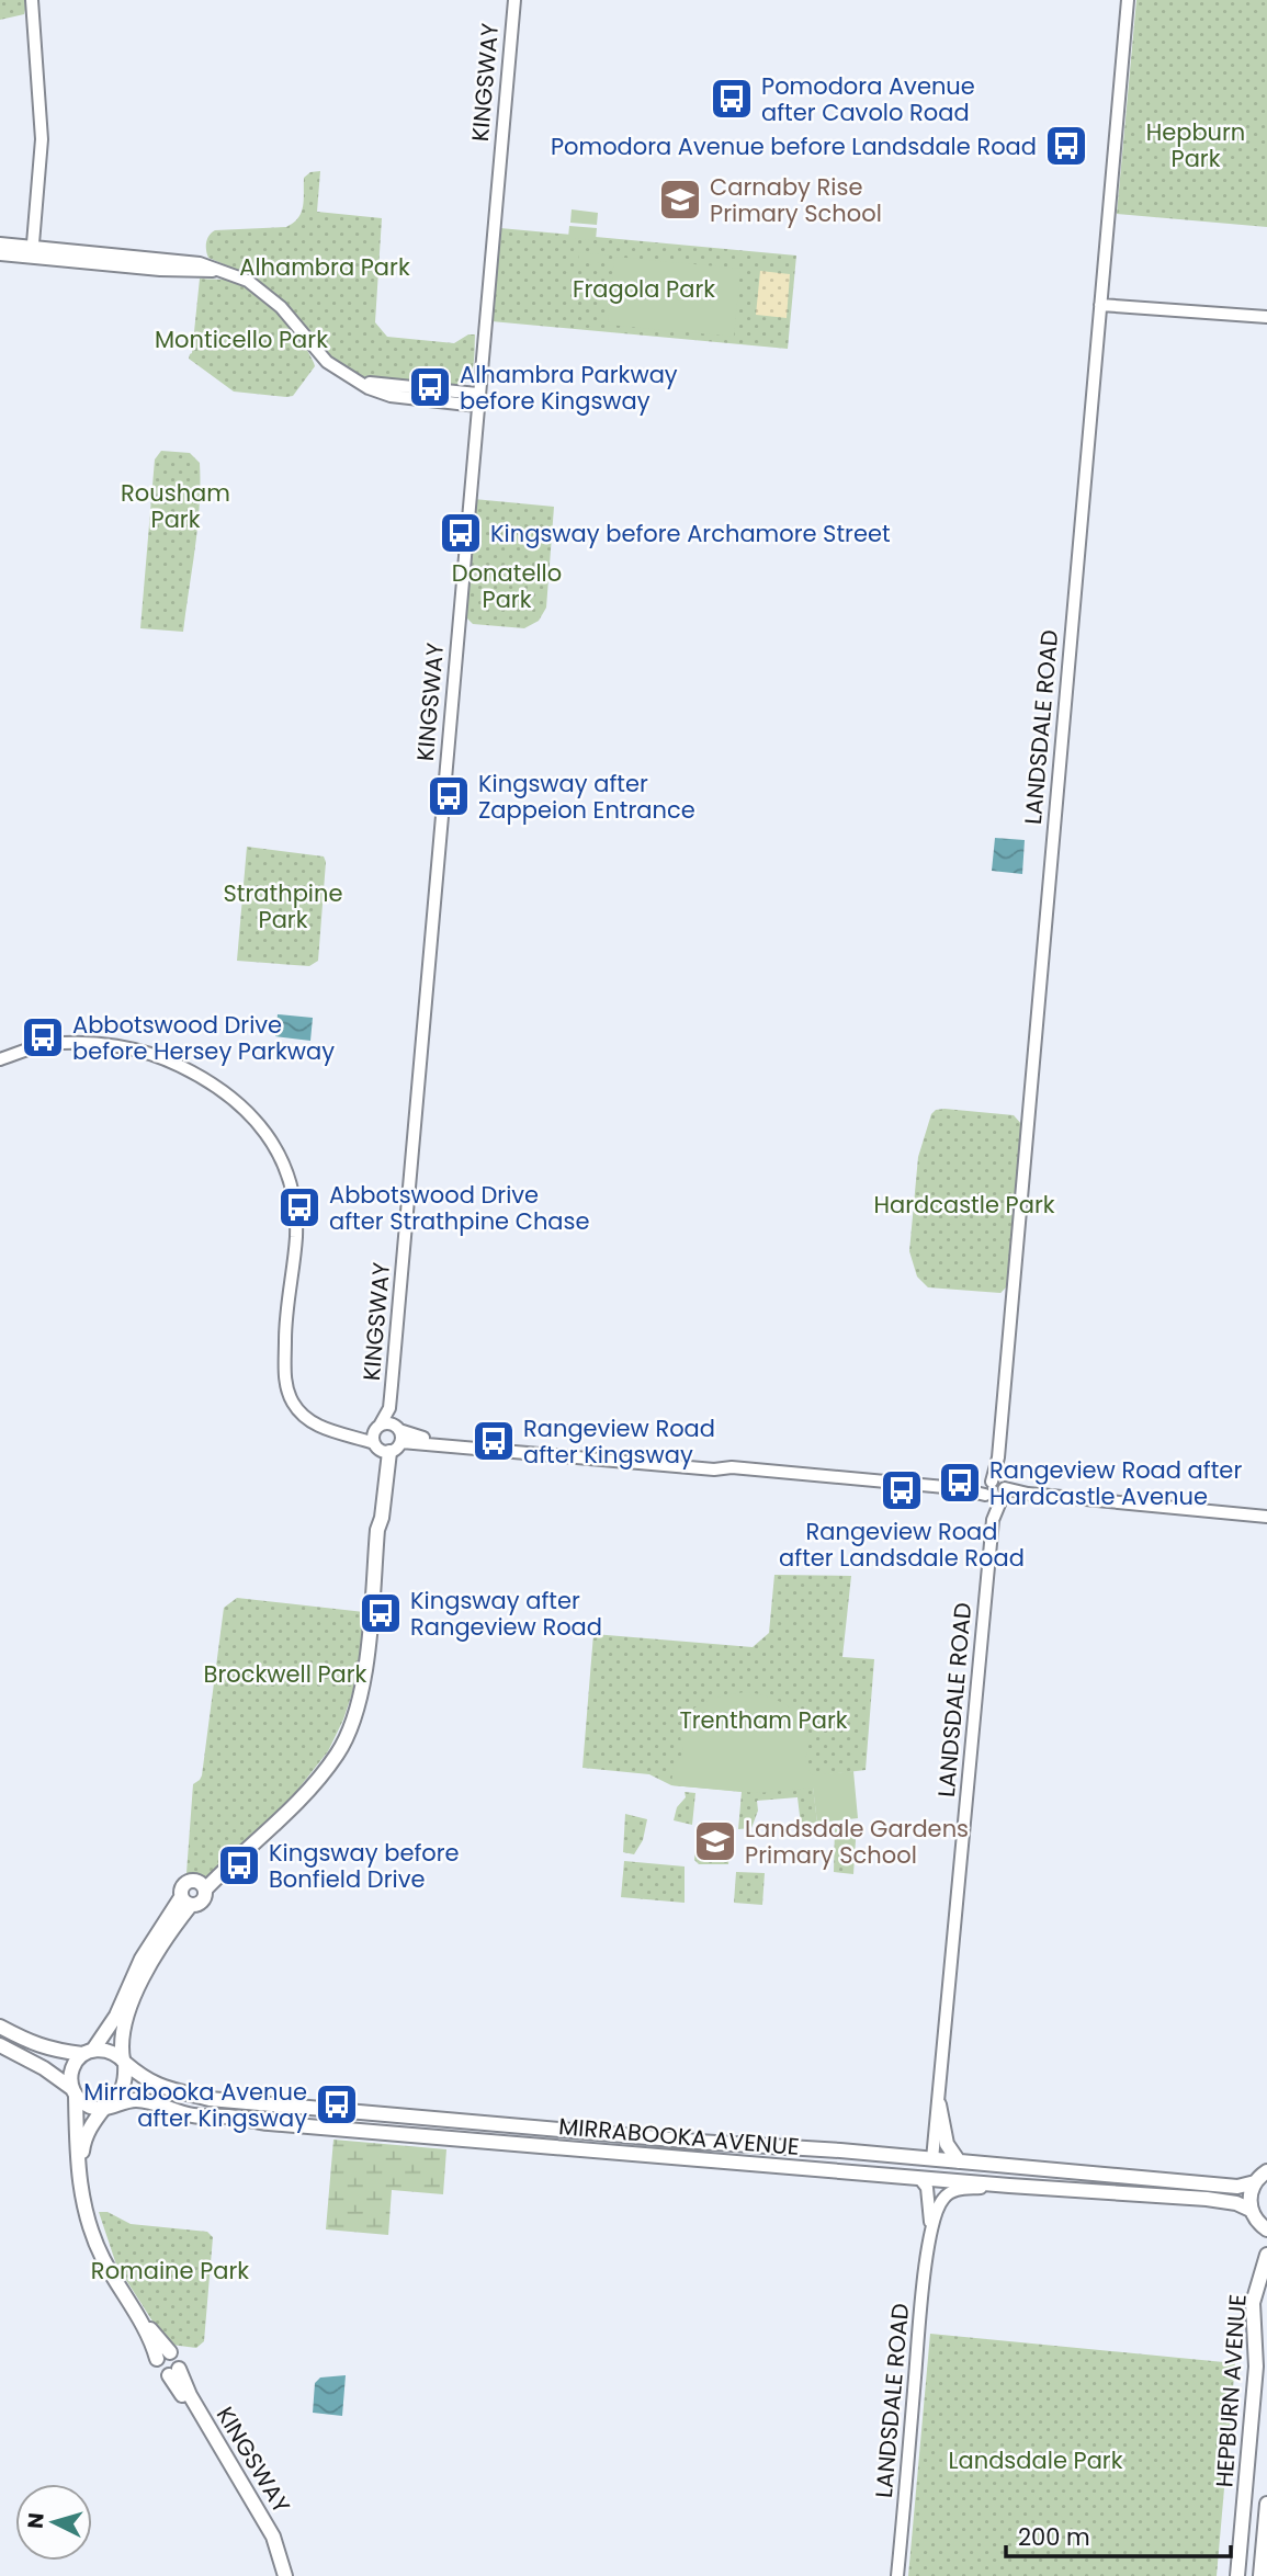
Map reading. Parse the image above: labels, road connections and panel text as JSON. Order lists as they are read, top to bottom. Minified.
{"streets":{"main road":["KINGSWAY","MIRRABOOKA AVENUE","HEPBURN AVENUE"],"street":["LANDSDALE ROAD"]},"crossings":[["KINGSWAY","MIRRABOOKA AVENUE"],["LANDSDALE ROAD","MIRRABOOKA AVENUE"]],"parks":["Hepburn Park","Alhambra Park","Fragola Park","Monticello Park","Rousham Park","Donatello Park","Strathpine Park","Hardcastle Park","Brockwell Park","Trentham Park","Romaine Park","Landsdale Park"],"places":{"bus stop":["Pomodora Avenue after Cavolo Road","Pomodora Avenue before Landsdale Road","Alhambra Parkway before Kingsway","Kingsway before Archamore Street","Kingsway after Zappeion Entrance","Abbotswood Drive before Hersey Parkway","Abbotswood Drive after Strathpine Chase","Rangeview Road after Kingsway","Rangeview Road after Hardcastle Avenue","Rangeview Road after Landsdale Road","Kingsway after Rangeview Road","Kingsway before Bonfield Drive","Mirrabooka Avenue after Kingsway"],"school or university":["Carnaby Rise Primary School","Landsdale Gardens Primary School"]},"scale_bar":"200 m","north":"left"}
